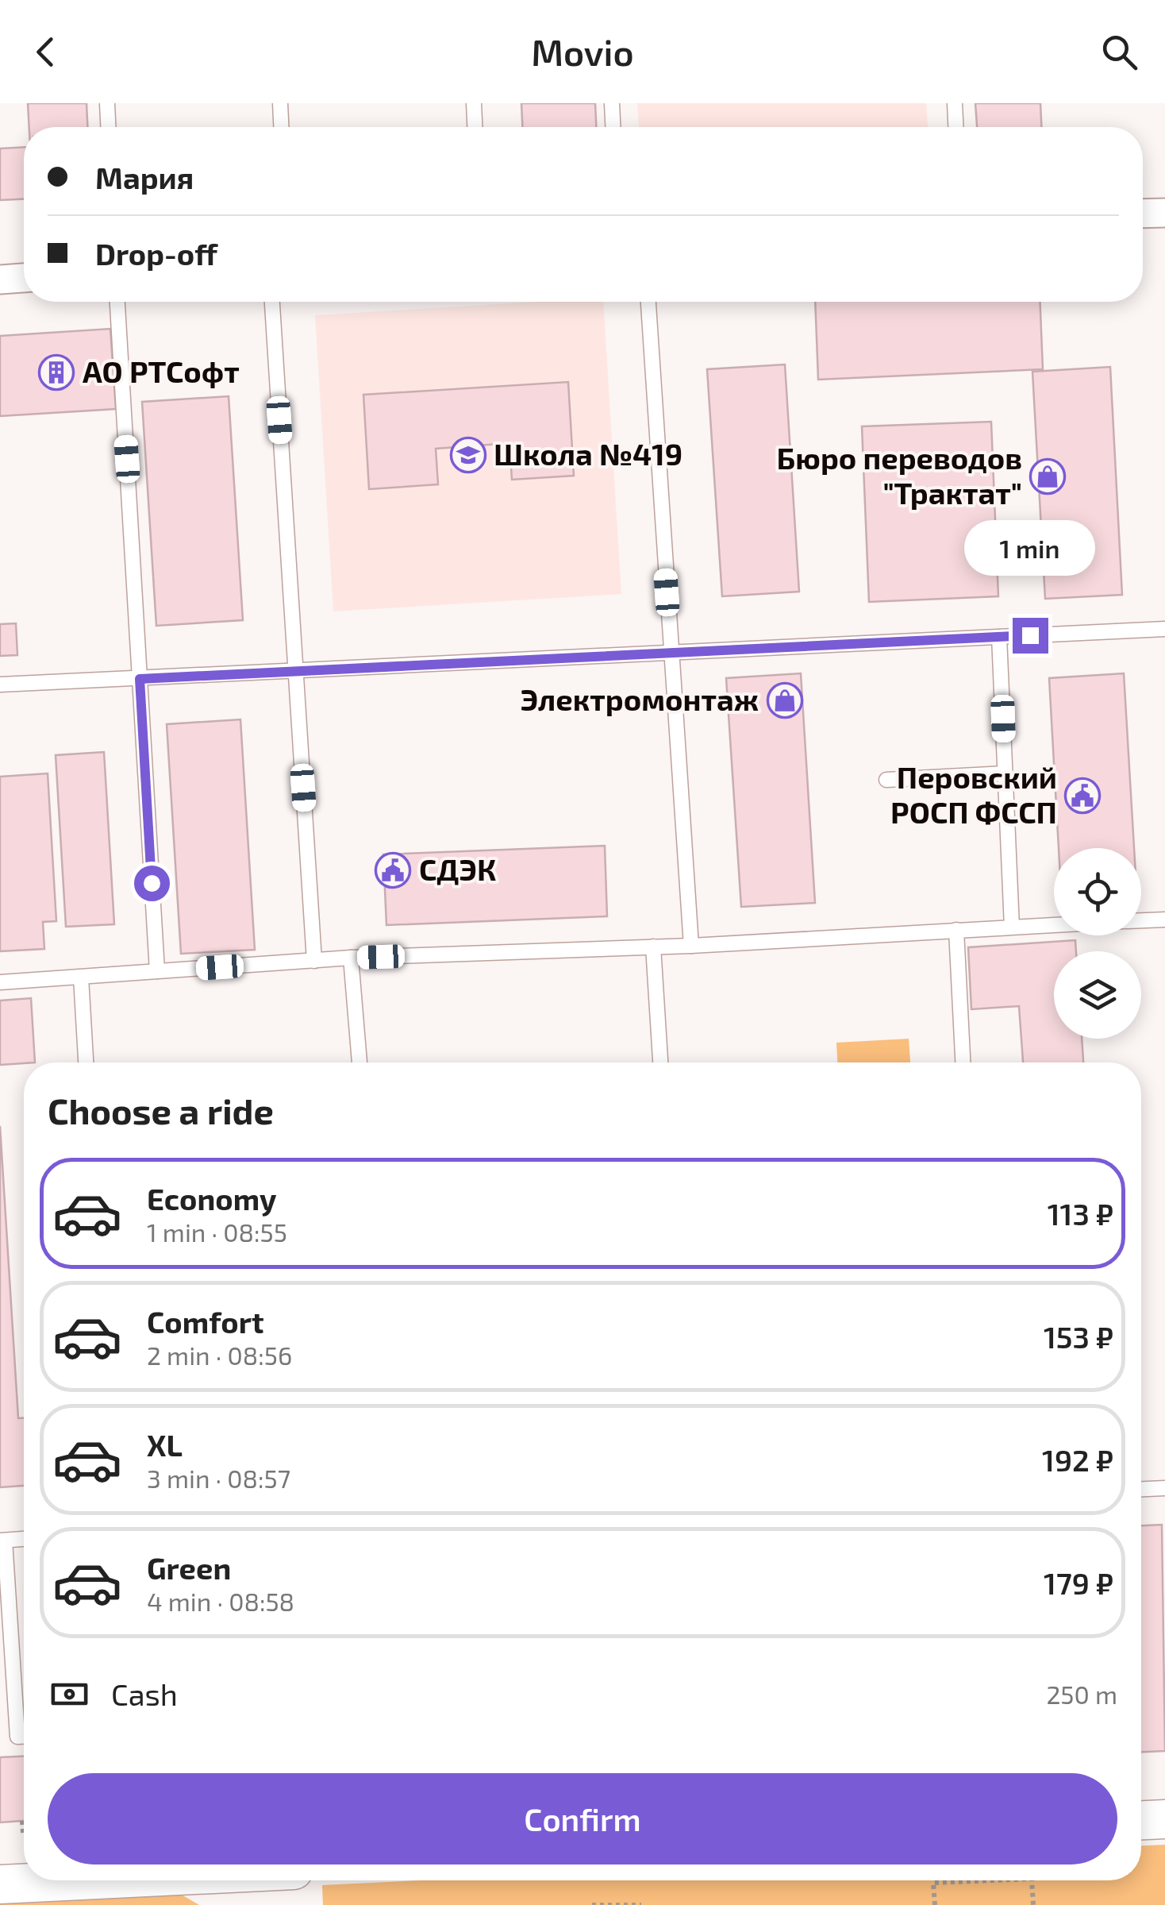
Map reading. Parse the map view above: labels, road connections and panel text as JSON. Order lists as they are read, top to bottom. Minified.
{"places":{"building":["АО РТСофт"],"school or university":["Школа №419"],"shop":["Бюро переводов \"Трактат\"","Электромонтаж"],"public building":["Перовский РОСП ФССП","СДЭК"]},"page":{"header":"Movio","banner":["Мария","Drop-off"],"bubble":"1 min","heading":"Choose a ride","list":[{"name":"Economy","note":"1 min · 08:55","value":"113 ₽"},{"name":"Comfort","note":"2 min · 08:56","value":"153 ₽"},{"name":"XL","note":"3 min · 08:57","value":"192 ₽"},{"name":"Green","note":"4 min · 08:58","value":"179 ₽"}],"pay":["Cash","250 m"],"buttons":"Confirm"}}
